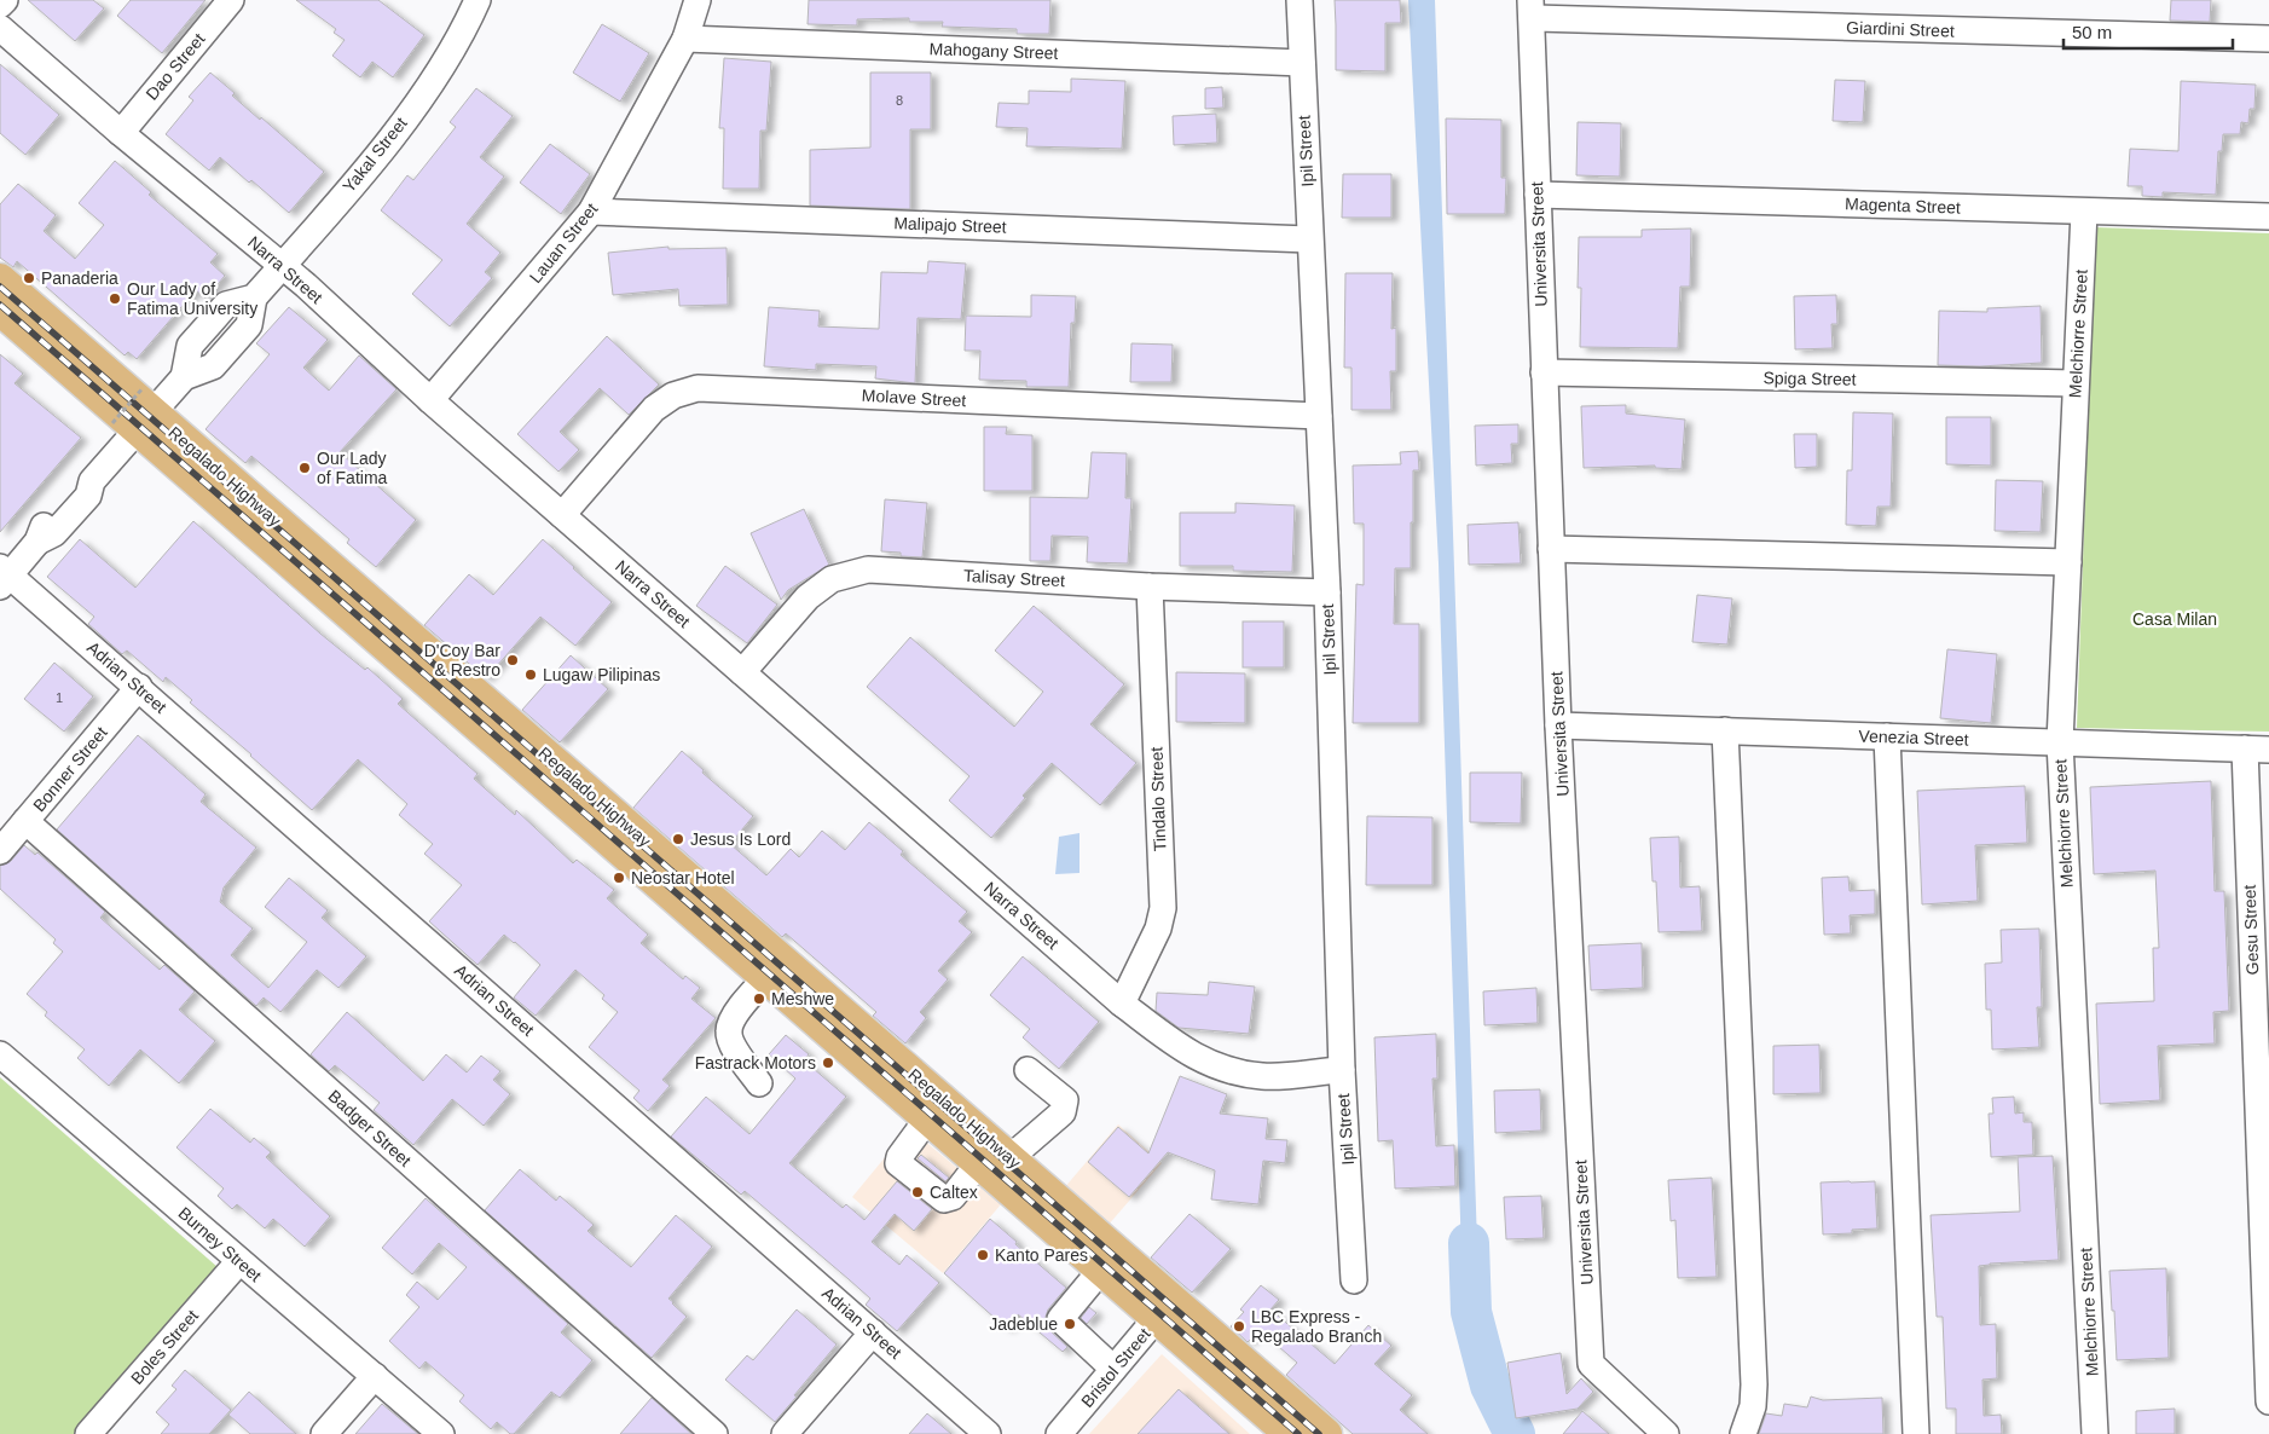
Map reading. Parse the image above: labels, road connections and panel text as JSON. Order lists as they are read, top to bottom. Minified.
{"streets":{"main road":["Regalado Highway"],"street":["Giardini Street","Mahogany Street","Dao Street","Ipil Street","Yakal Street","Magenta Street","Malipajo Street","Lauan Street","Universita Street","Narra Street","Melchiorre Street","Spiga Street","Molave Street","Talisay Street","Adrian Street","Venezia Street","Bonner Street","Tindalo Street","Gesu Street","Badger Street","Burney Street","Boles Street","Bristol Street"]},"crossings":[["Giardini Street","Universita Street"],["Mahogany Street","Ipil Street"],["Mahogany Street","Lauan Street"],["Dao Street","Narra Street"],["Ipil Street","Malipajo Street"],["Ipil Street","Narra Street"],["Ipil Street","Molave Street"],["Ipil Street","Talisay Street"],["Yakal Street","Narra Street"],["Yakal Street","Regalado Highway"],["Yakal Street","Adrian Street"],["Magenta Street","Universita Street"],["Magenta Street","Melchiorre Street"],["Malipajo Street","Lauan Street"],["Lauan Street","Narra Street"],["Universita Street","Spiga Street"],["Universita Street","Venezia Street"],["Narra Street","Molave Street"],["Narra Street","Talisay Street"],["Narra Street","Tindalo Street"],["Melchiorre Street","Spiga Street"],["Melchiorre Street","Venezia Street"],["Regalado Highway","Bristol Street"],["Talisay Street","Tindalo Street"],["Adrian Street","Bonner Street"],["Venezia Street","Gesu Street"],["Bonner Street","Badger Street"],["Burney Street","Boles Street"]],"parks":["Casa Milan"],"places":["Panaderia","Our Lady of Fatima University","Our Lady of Fatima","D'Coy Bar & Restro","Lugaw Pilipinas","Jesus Is Lord","Neostar Hotel","Meshwe","Fastrack Motors","Caltex","Kanto Pares","Jadeblue","LBC Express - Regalado Branch"],"house_numbers":["8","1"],"scale_bar":"50 m"}
